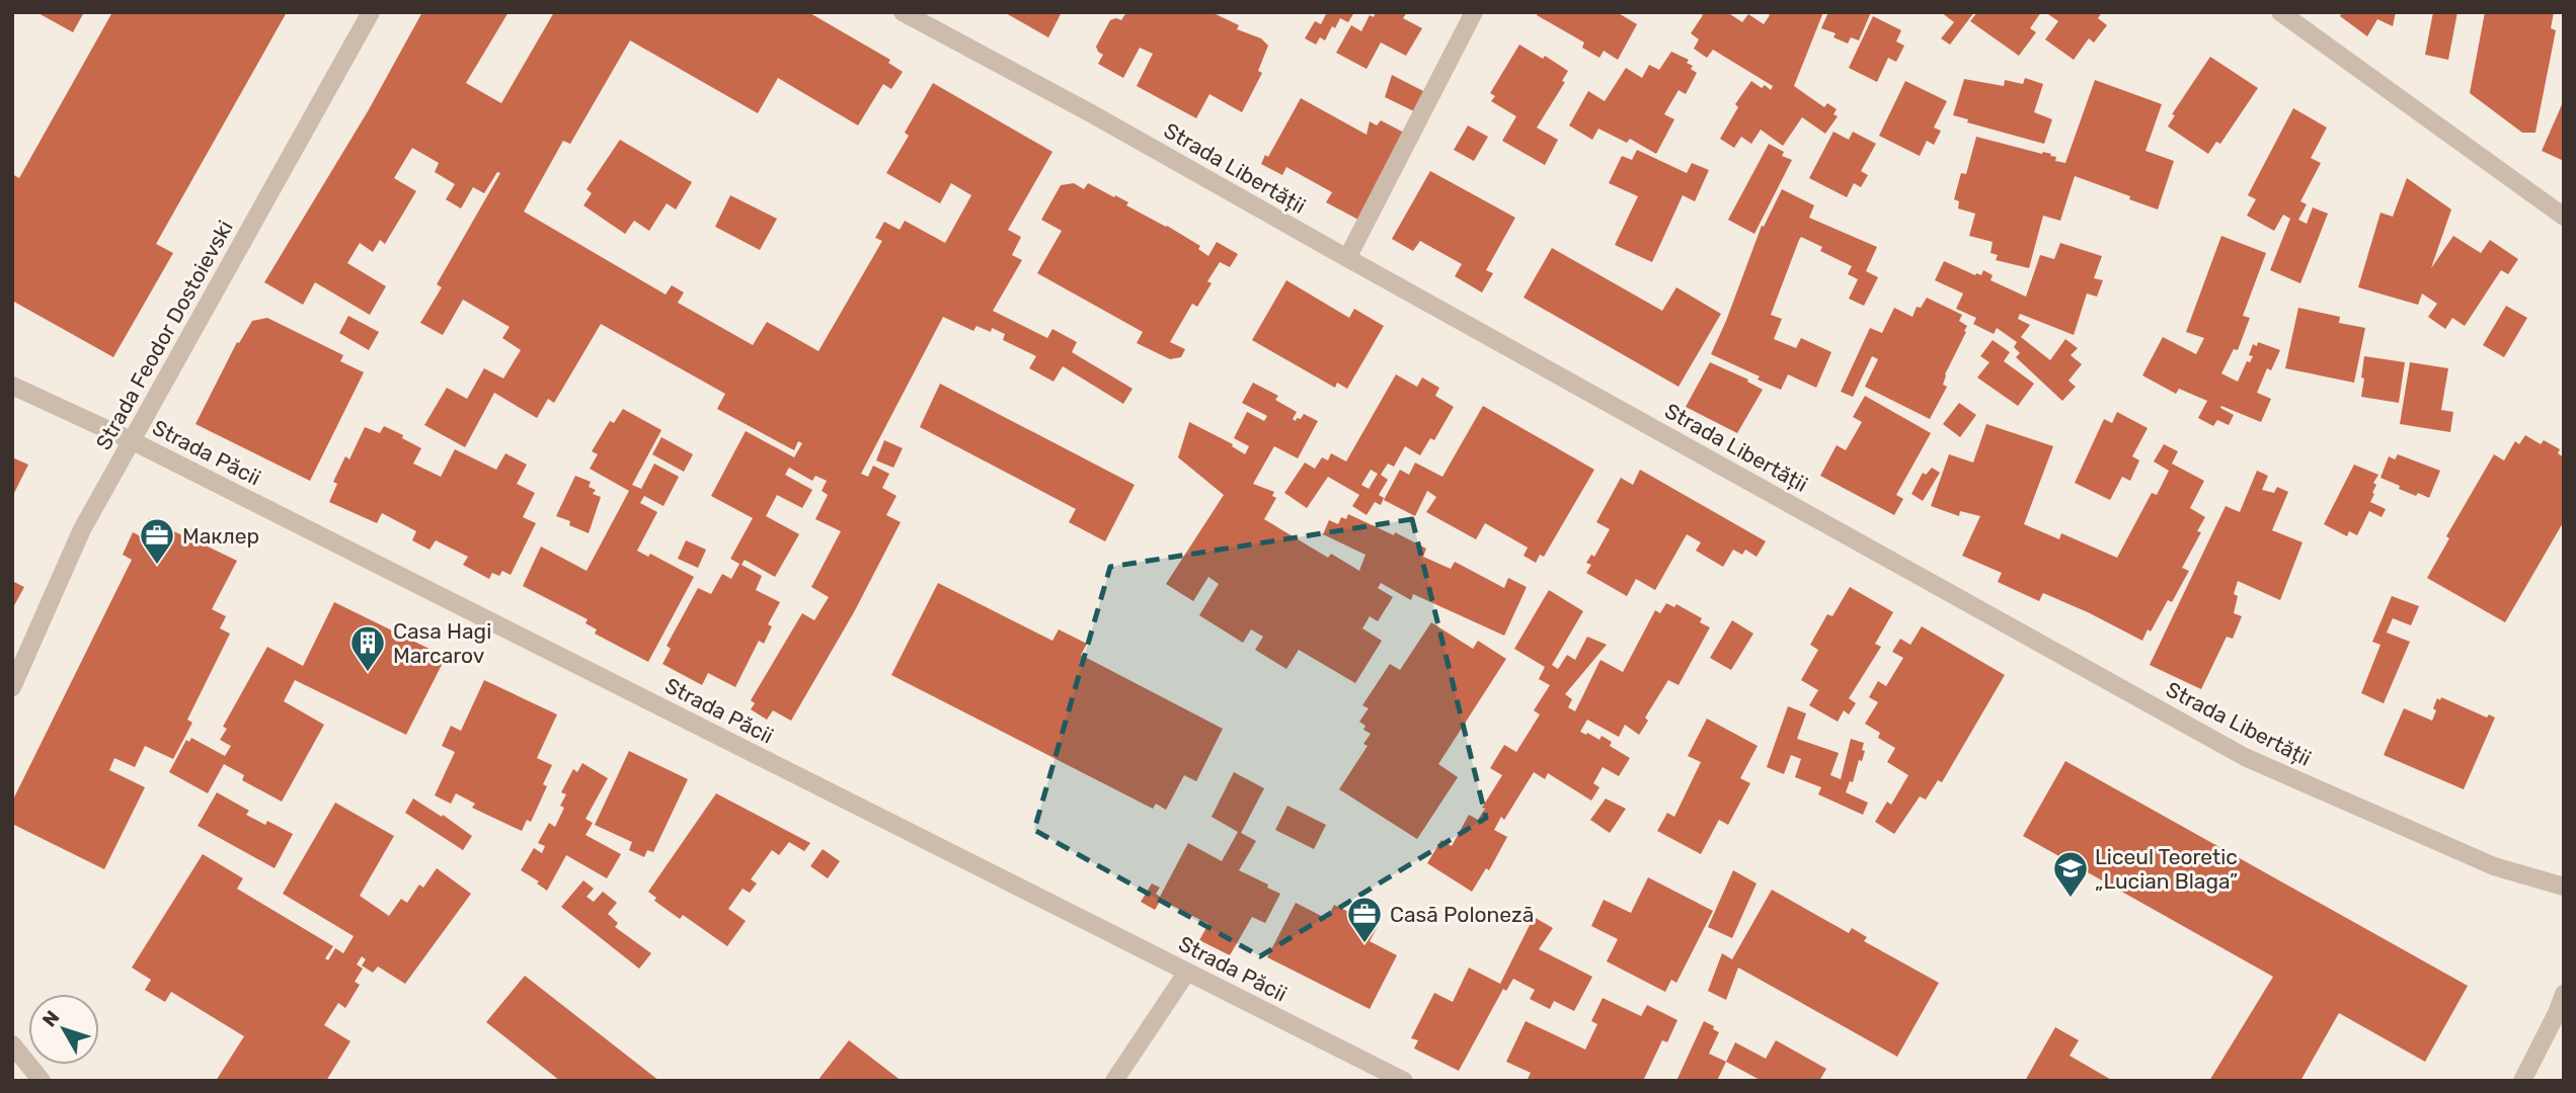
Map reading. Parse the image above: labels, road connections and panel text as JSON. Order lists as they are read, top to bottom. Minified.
{"streets":{"street":["Strada Libertății","Strada Fеodor Dostoievski","Strada Păcii"]},"crossings":[["Strada Fеodor Dostoievski","Strada Păcii"]],"places":{"office":["Маклер","Casā Polonezā"],"building":["Casa Hagi Marcarov"],"school or university":["Liceul Teoretic „Lucian Blaga”"]},"north":"top left"}
